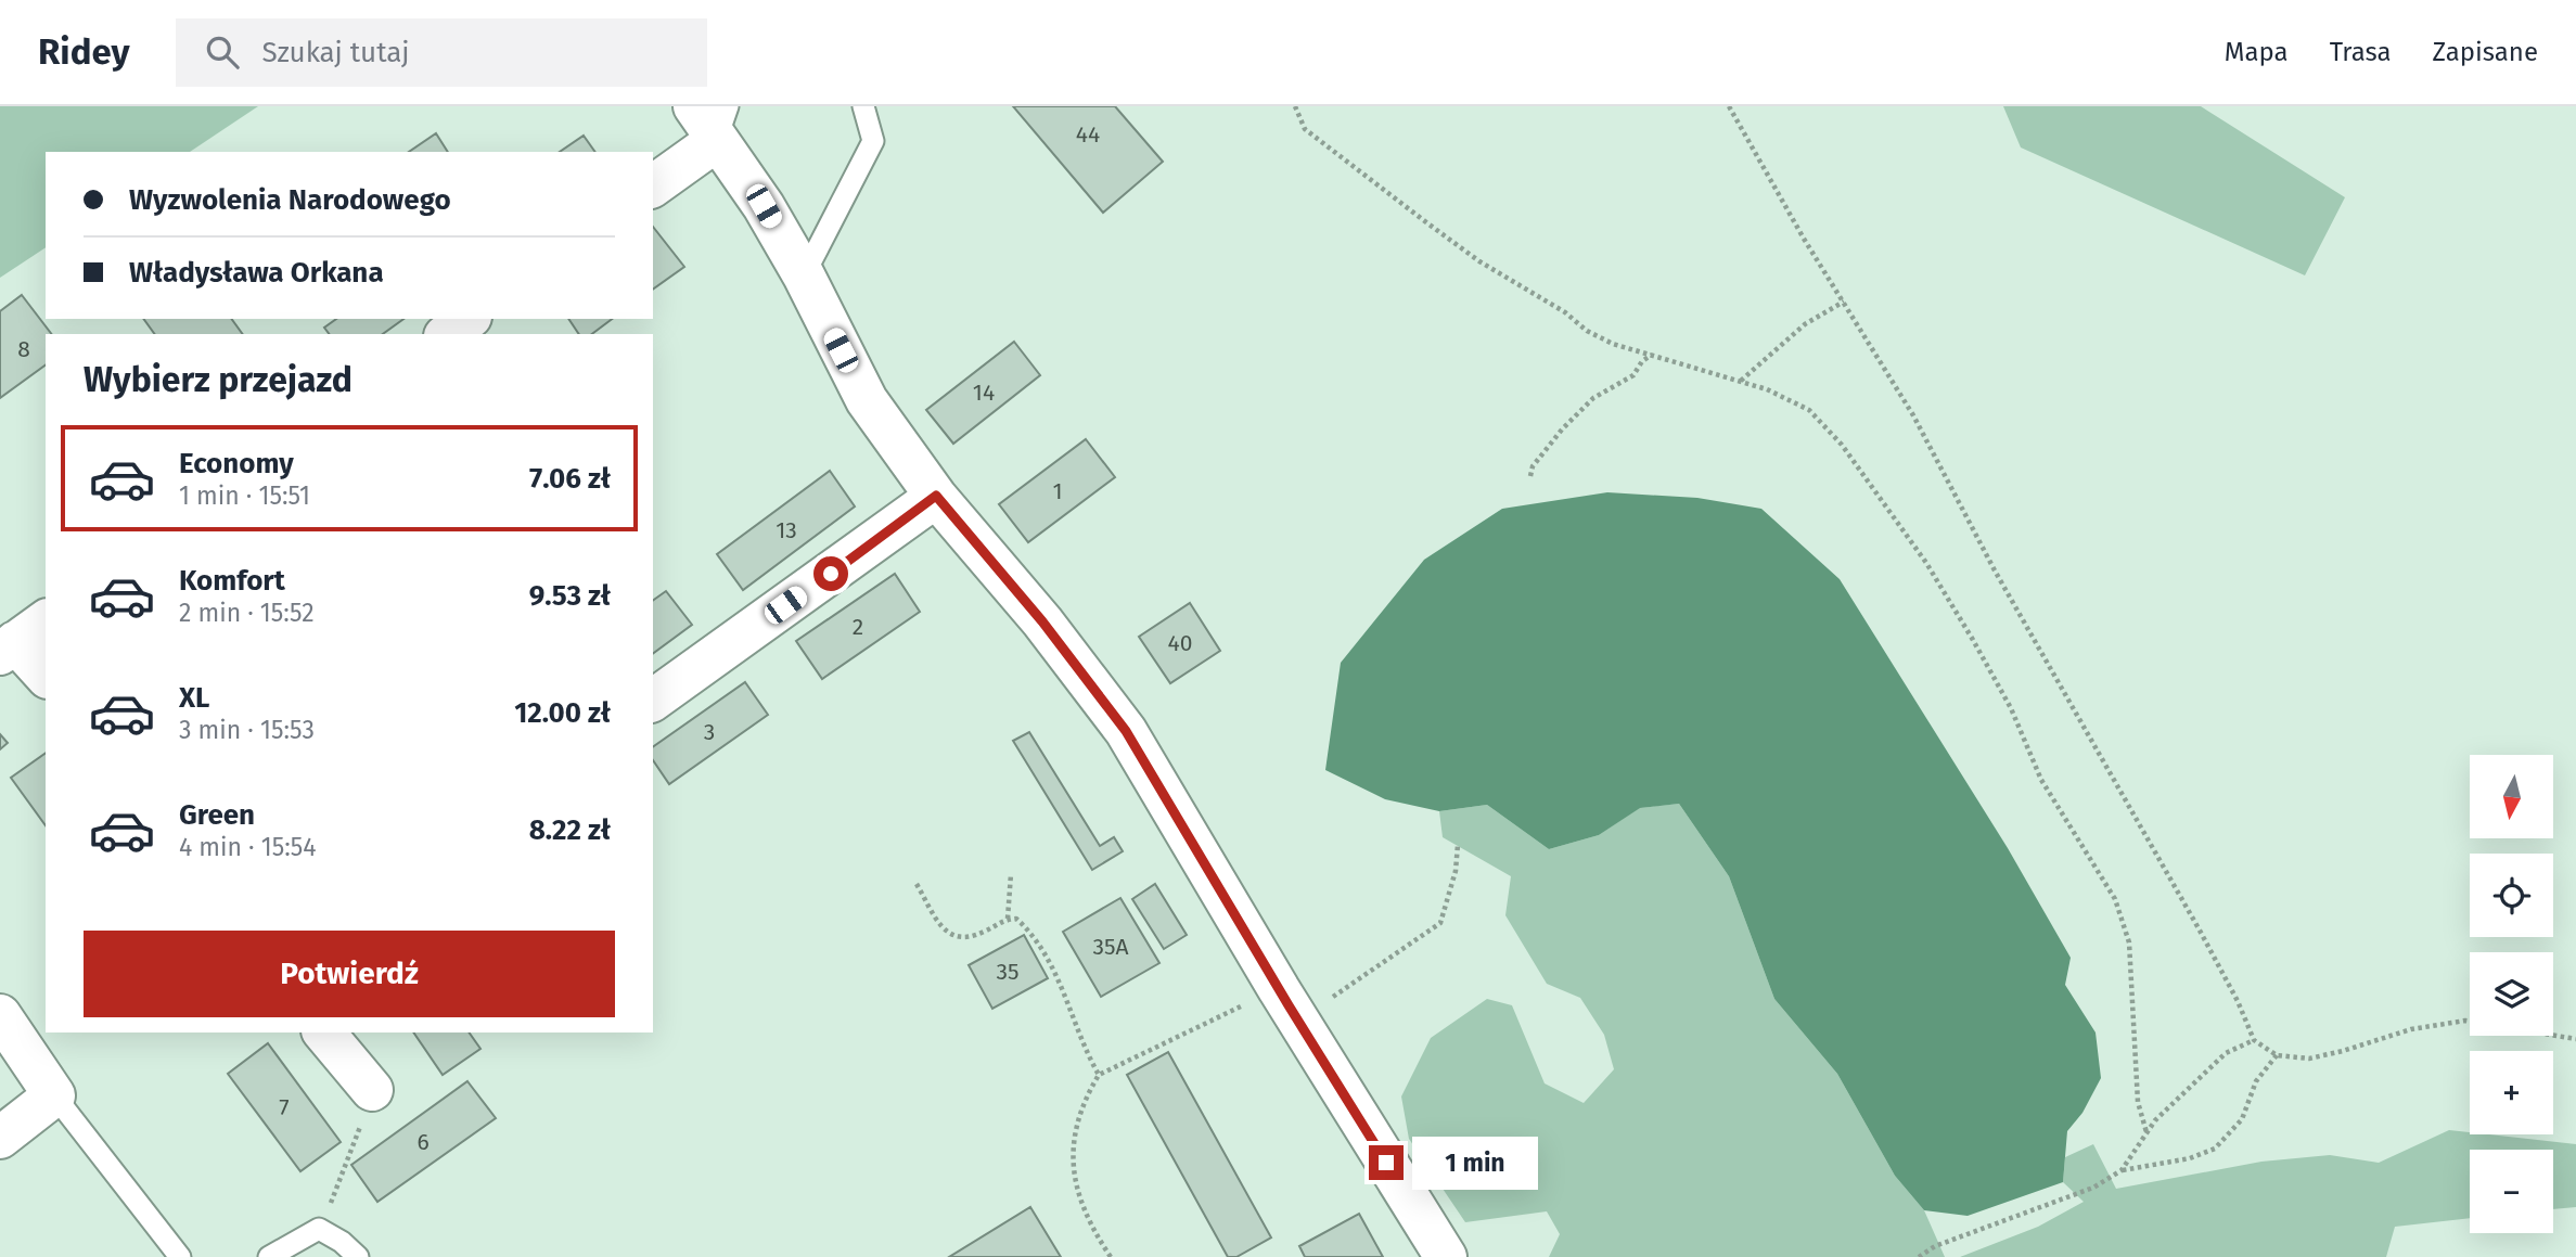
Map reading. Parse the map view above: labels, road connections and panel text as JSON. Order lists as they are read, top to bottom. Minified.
{"house_numbers":["44","8","14","1","13","2","40","3","35A","35","7","6"],"north":"bottom","page":{"header":"Ridey","search":"Szukaj tutaj","nav":["Mapa","Trasa","Zapisane"],"banner":["Wyzwolenia Narodowego","Władysława Orkana"],"heading":"Wybierz przejazd","list":[{"name":"Economy","note":"1 min · 15:51","value":"7.06 zł"},{"name":"Komfort","note":"2 min · 15:52","value":"9.53 zł"},{"name":"XL","note":"3 min · 15:53","value":"12.00 zł"},{"name":"Green","note":"4 min · 15:54","value":"8.22 zł"}],"map_buttons":["+","−"],"buttons":"Potwierdź","bubble":"1 min"}}
